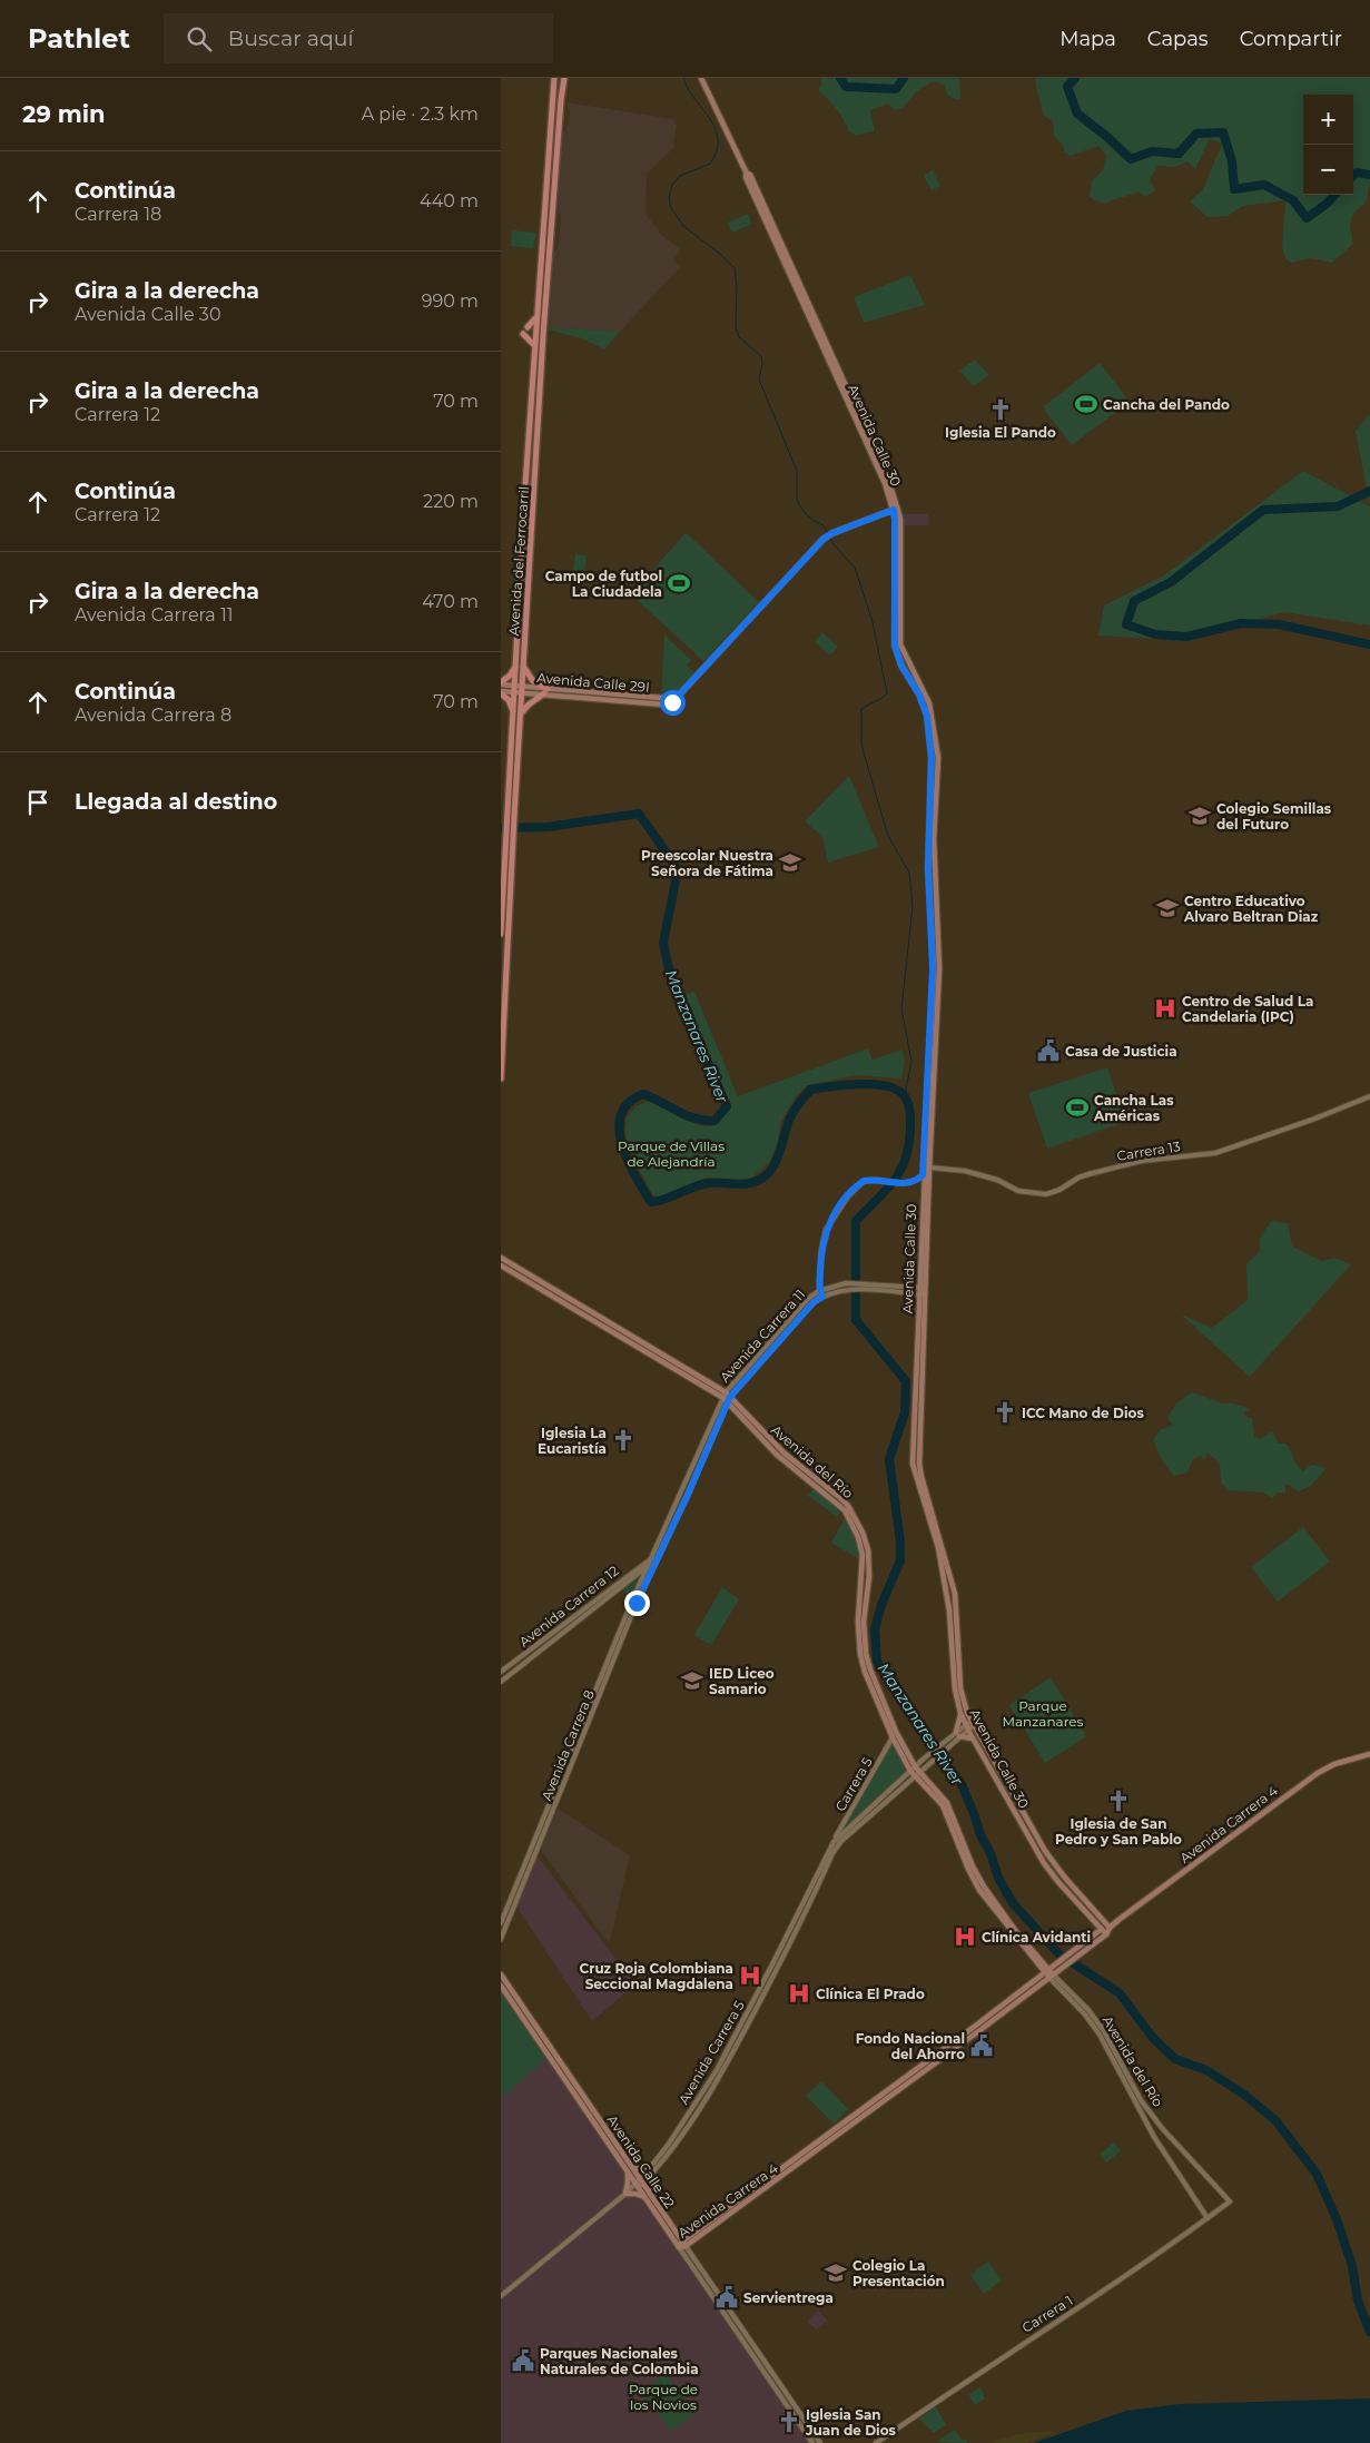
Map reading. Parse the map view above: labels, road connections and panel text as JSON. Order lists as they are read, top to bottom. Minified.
{"streets":{"main road":["Avenida Calle 30","Avenida del Ferrocarril","Avenida Calle 29I","Avenida del Río","Avenida Carrera 4","Avenida Calle 22"],"street":["Carrera 13","Avenida Carrera 11","Avenida Carrera 12","Avenida Carrera 8","Carrera 5","Avenida Carrera 5","Carrera 1"]},"crossings":[["Avenida Calle 30","Avenida Calle 29I"],["Avenida Calle 30","Carrera 13"],["Avenida Calle 30","Avenida Carrera 11"],["Avenida Calle 30","Avenida Carrera 4"],["Avenida Calle 30","Avenida Carrera 5"],["Avenida del Ferrocarril","Avenida Calle 29I"],["Avenida Carrera 11","Avenida del Río"],["Avenida Carrera 11","Avenida Carrera 12"],["Avenida Carrera 11","Avenida Carrera 8"],["Avenida del Río","Carrera 5"],["Avenida del Río","Avenida Carrera 4"],["Avenida del Río","Avenida Carrera 5"],["Avenida del Río","Carrera 1"],["Avenida Carrera 12","Avenida Carrera 8"],["Carrera 5","Avenida Carrera 5"],["Avenida Carrera 4","Avenida Calle 22"],["Avenida Carrera 5","Avenida Calle 22"]],"water":["Manzanares River"],"parks":["Parque de Villas de Alejandría","Parque Manzanares","Parque de los Novios"],"places":{"sports":["Cancha del Pando","Campo de futbol La Ciudadela","Cancha Las Américas"],"church":["Iglesia El Pando","ICC Mano de Dios","Iglesia La Eucaristía","Iglesia de San Pedro y San Pablo","Iglesia San Juan de Dios"],"school or university":["Colegio Semillas del Futuro","Preescolar Nuestra Señora de Fátima","Centro Educativo Alvaro Beltran Diaz","IED Liceo Samario","Colegio La Presentación"],"hospital":["Centro de Salud La Candelaria (IPC)","Clínica Avidanti","Cruz Roja Colombiana Seccional Magdalena","Clínica El Prado"],"public building":["Casa de Justicia","Fondo Nacional del Ahorro","Servientrega","Parques Nacionales Naturales de Colombia"]},"page":{"header":"Pathlet","search":"Buscar aquí","nav":["Mapa","Capas","Compartir"],"heading":["29 min","A pie · 2.3 km"],"map_buttons":["+","−"],"list":[["Continúa","Carrera 18","440 m"],["Gira a la derecha","Avenida Calle 30","990 m"],["Gira a la derecha","Carrera 12","70 m"],["Continúa","Carrera 12","220 m"],["Gira a la derecha","Avenida Carrera 11","470 m"],["Continúa","Avenida Carrera 8","70 m"],"Llegada al destino"]}}
